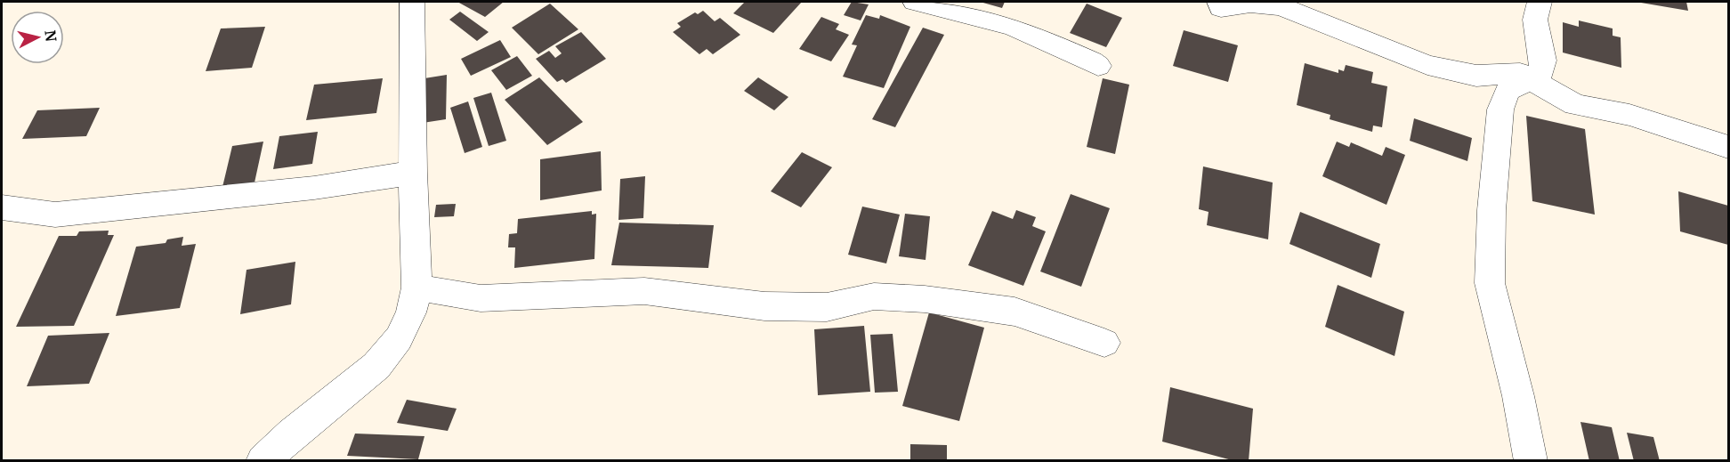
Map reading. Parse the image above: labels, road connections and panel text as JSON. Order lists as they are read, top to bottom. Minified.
{"north":"right"}
